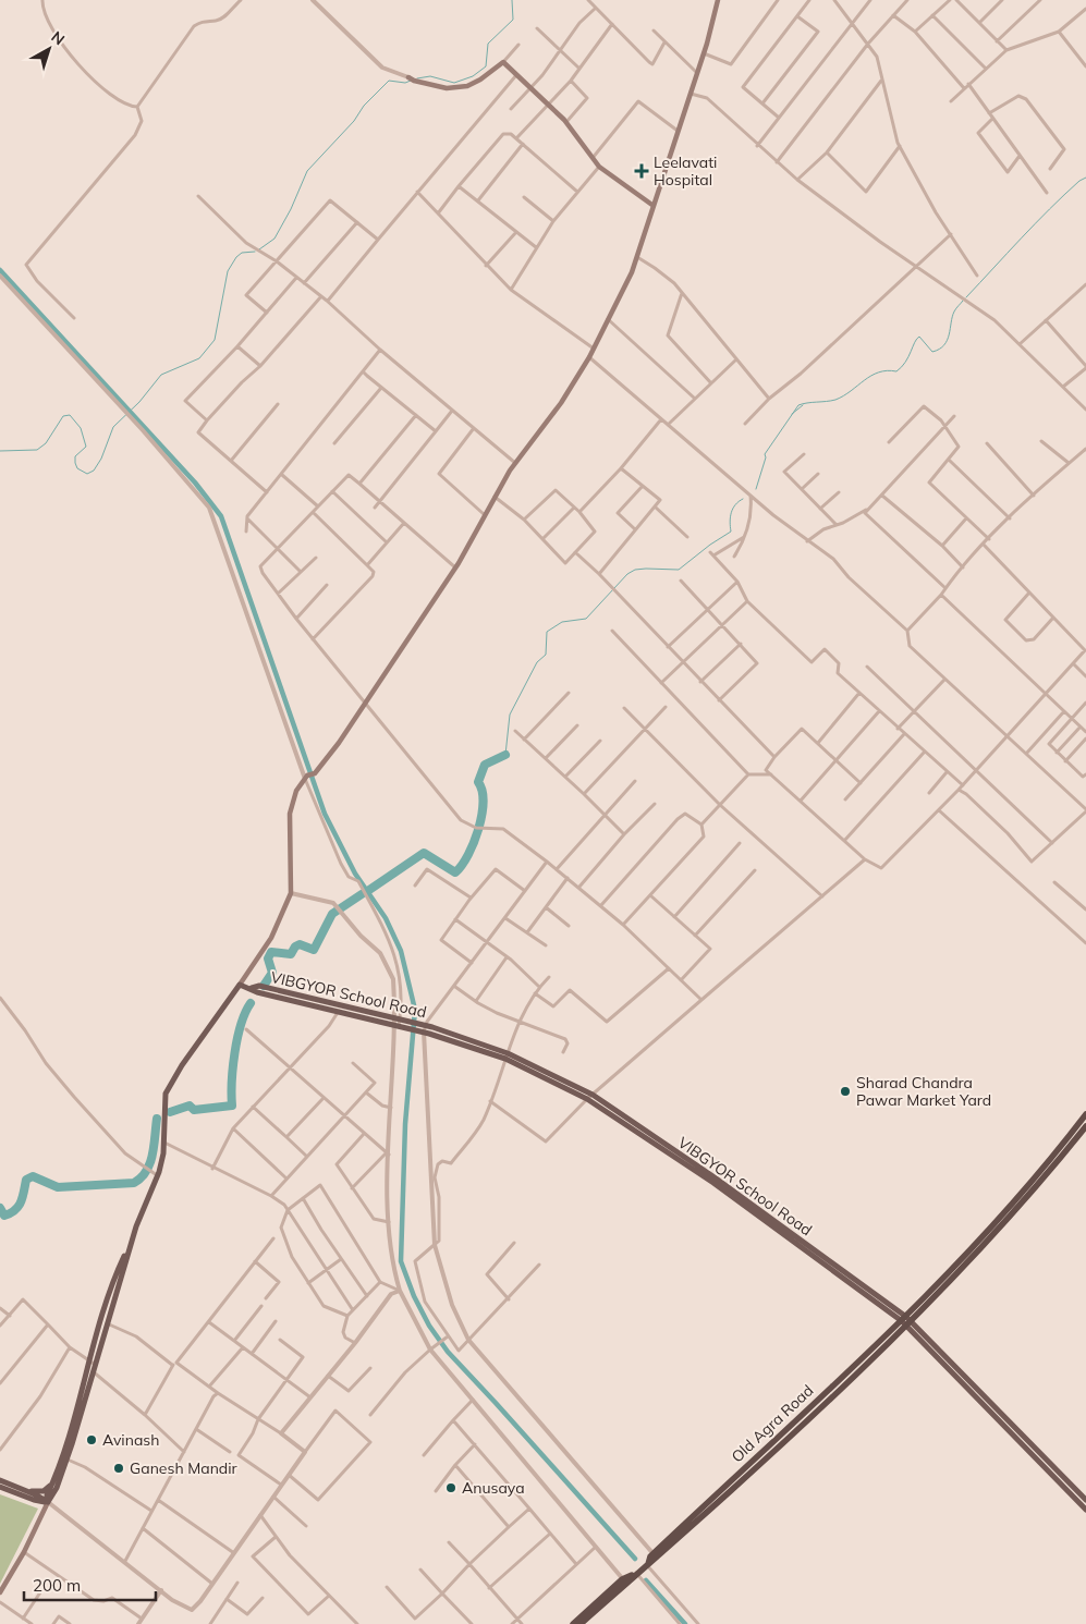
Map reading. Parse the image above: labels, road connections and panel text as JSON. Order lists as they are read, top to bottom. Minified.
{"streets":{"main road":["VIBGYOR School Road"]},"places":{"health":["Leelavati Hospital"],"other":["Sharad Chandra Pawar Market Yard","Avinash","Ganesh Mandir","Anusaya"]},"scale_bar":"200 m","north":"top right"}
